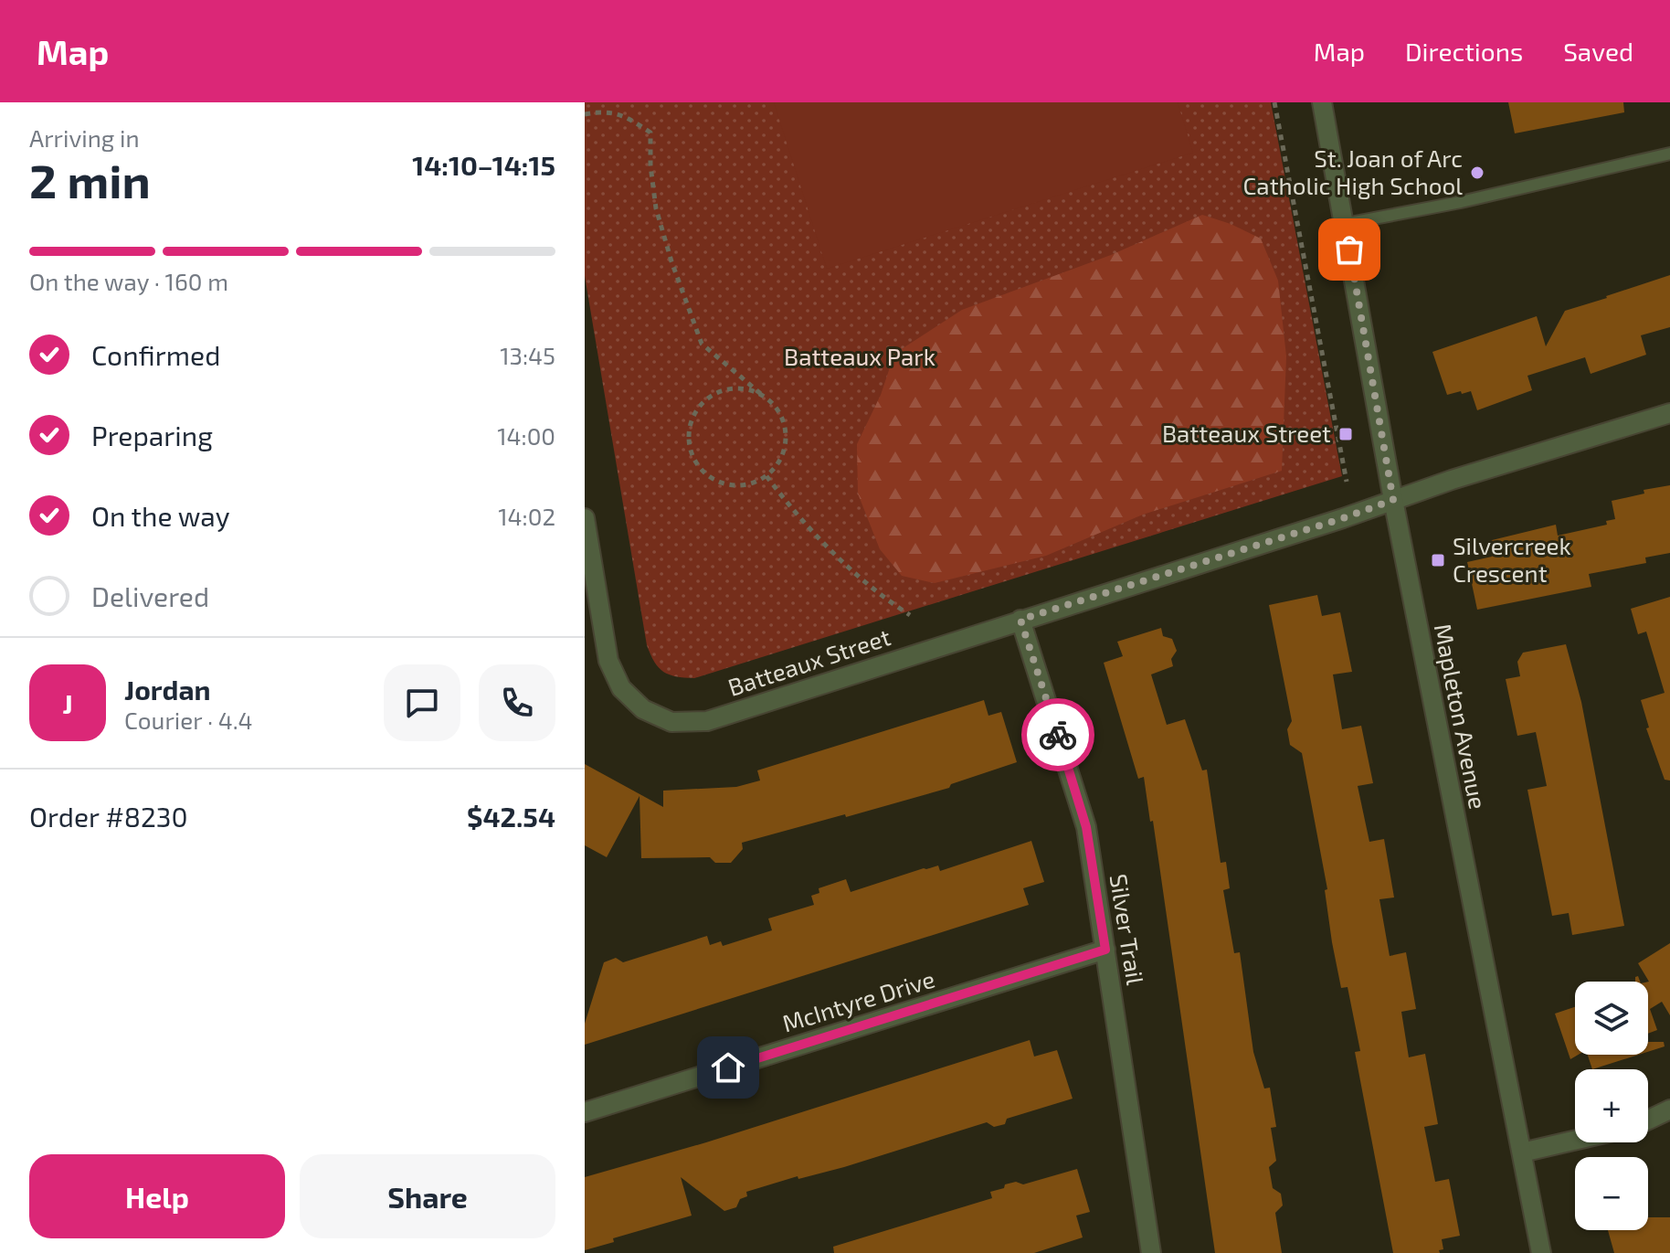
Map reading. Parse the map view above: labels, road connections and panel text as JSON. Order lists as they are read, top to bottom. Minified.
{"streets":{"street":["Batteaux Street","Mapleton Avenue","Silver Trail","McIntyre Drive"]},"crossings":[["Batteaux Street","Mapleton Avenue"],["Batteaux Street","Silver Trail"],["Silver Trail","McIntyre Drive"]],"parks":["Batteaux Park"],"places":{"other":["St. Joan of Arc Catholic High School"],"transit":["Batteaux Street","Silvercreek Crescent"]},"page":{"header":"Map","nav":["Map","Directions","Saved"],"heading":["2 min","Arriving in","14:10–14:15"],"panel":["Jordan","Courier · 4.4","Order #8230","$42.54"],"bar":"On the way · 160 m","list":[["Confirmed","13:45"],["Preparing","14:00"],["On the way","14:02"],"Delivered"],"round":"J","map_buttons":["+","−"],"buttons":["Help","Share"]}}
